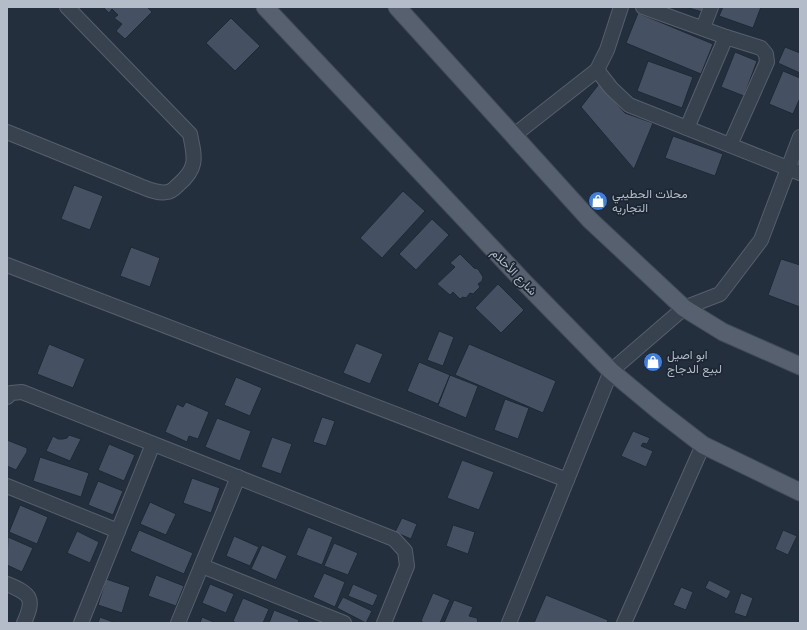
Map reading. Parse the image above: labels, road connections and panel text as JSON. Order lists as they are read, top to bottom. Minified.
{"streets":{"main road":["شارع الأحلام"]},"places":{"shop":["محلات الحطيبي التجاريه","ابو اصيل لبيع الدجاج"]}}
